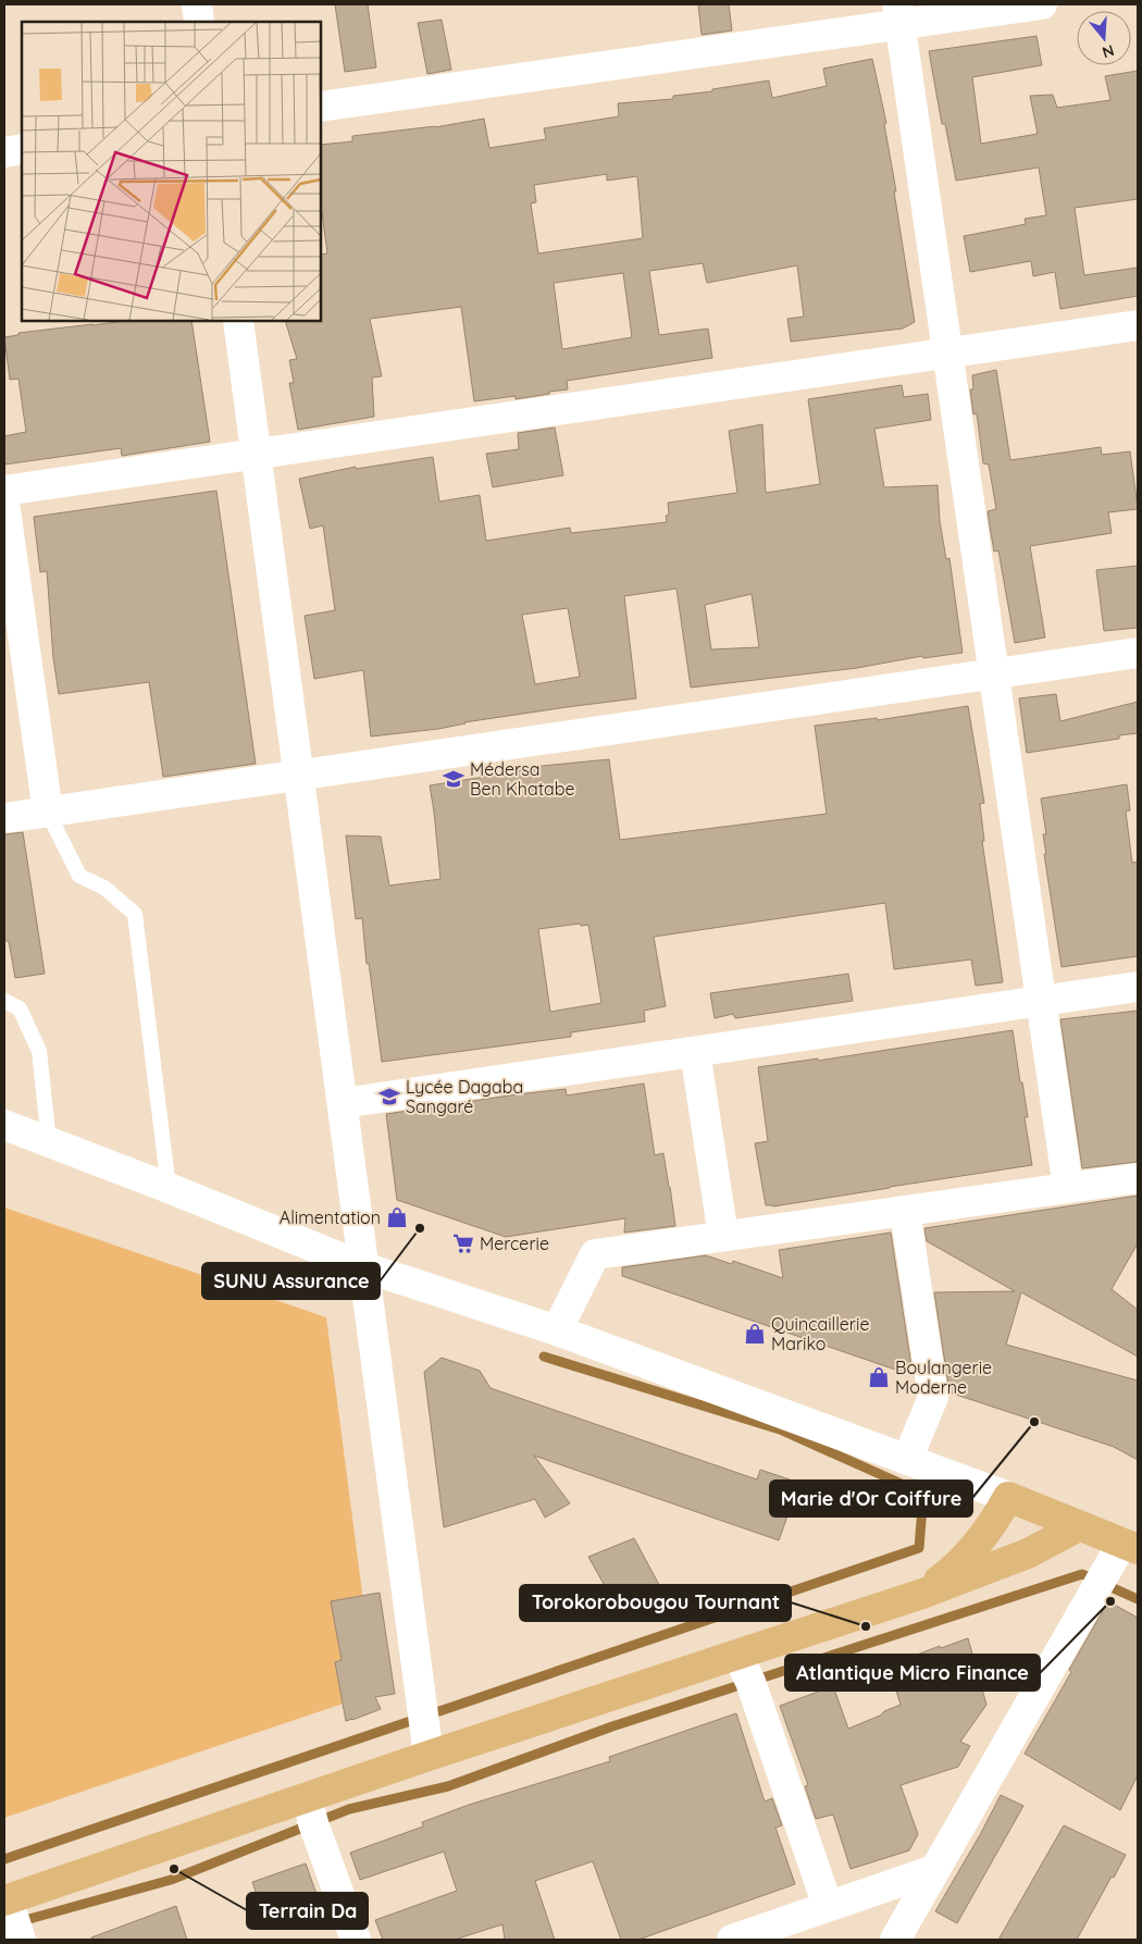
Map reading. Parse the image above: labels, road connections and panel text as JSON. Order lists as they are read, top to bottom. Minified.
{"places":{"school or university":["Médersa Ben Khatabe","Lycée Dagaba Sangaré"],"shop":["Alimentation","Quincaillerie Mariko","Boulangerie Moderne"],"other":["SUNU Assurance","Marie d'Or Coiffure","Atlantique Micro Finance","Torokorobougou Tournant","Terrain Da"],"supermarket":["Mercerie"]},"north":"bottom"}
